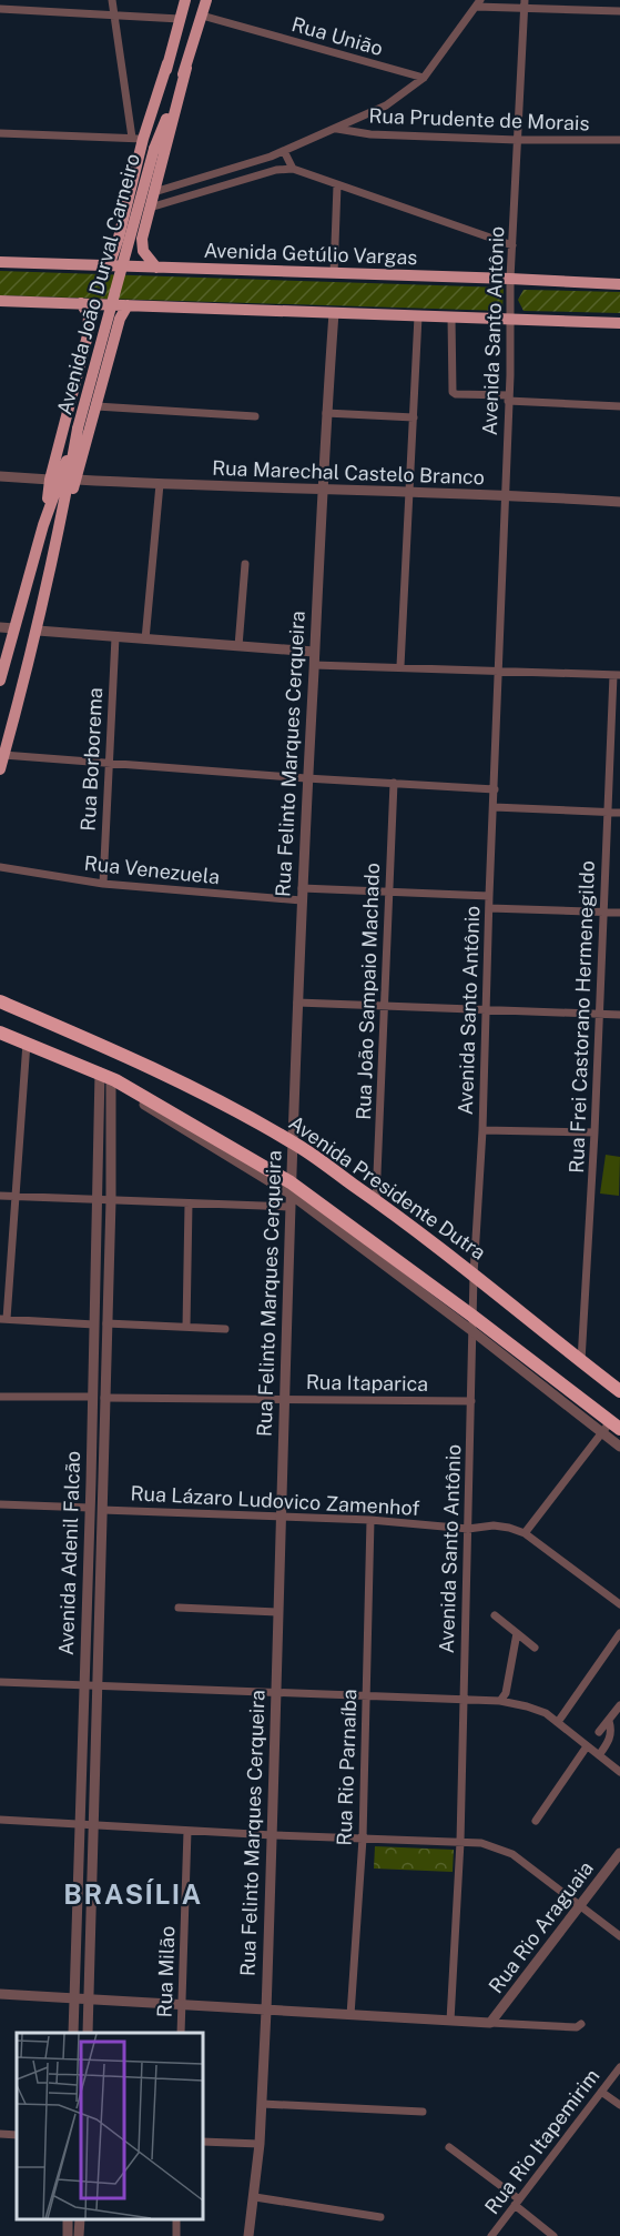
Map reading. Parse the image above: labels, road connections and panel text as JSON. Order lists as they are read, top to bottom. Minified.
{"streets":{"highway":["Avenida Presidente Dutra"],"main road":["Avenida Getúlio Vargas","Avenida João Durval Carneiro"],"street":["Rua União","Rua Prudente de Morais","Avenida Santo Antônio","Rua Marechal Castelo Branco","Rua Felinto Marques Cerqueira","Rua Borborema","Rua Venezuela","Rua João Sampaio Machado","Rua Frei Castorano Hermenegildo","Rua Itaparica","Rua Lázaro Ludovico Zamenhof","Avenida Adenil Falcão","Rua Rio Parnaíba","Rua Rio Araguaia","Rua Milão","Rua Rio Itapemirim"]},"crossings":[["Rua União","Avenida João Durval Carneiro"],["Rua Prudente de Morais","Avenida Santo Antônio"],["Avenida Getúlio Vargas","Avenida João Durval Carneiro"],["Avenida Getúlio Vargas","Avenida Santo Antônio"],["Avenida Santo Antônio","Rua Marechal Castelo Branco"],["Avenida Santo Antônio","Avenida Presidente Dutra"],["Avenida Santo Antônio","Rua Itaparica"],["Avenida Santo Antônio","Rua Lázaro Ludovico Zamenhof"],["Rua Marechal Castelo Branco","Rua Felinto Marques Cerqueira"],["Rua Felinto Marques Cerqueira","Rua Venezuela"],["Rua Felinto Marques Cerqueira","Avenida Presidente Dutra"],["Rua Felinto Marques Cerqueira","Rua Itaparica"],["Rua Felinto Marques Cerqueira","Rua Lázaro Ludovico Zamenhof"],["Rua Borborema","Rua Venezuela"],["Rua João Sampaio Machado","Avenida Presidente Dutra"],["Rua Frei Castorano Hermenegildo","Avenida Presidente Dutra"],["Rua Itaparica","Avenida Adenil Falcão"],["Rua Lázaro Ludovico Zamenhof","Avenida Adenil Falcão"],["Rua Lázaro Ludovico Zamenhof","Rua Rio Parnaíba"]],"districts":["BRASÍLIA"]}
